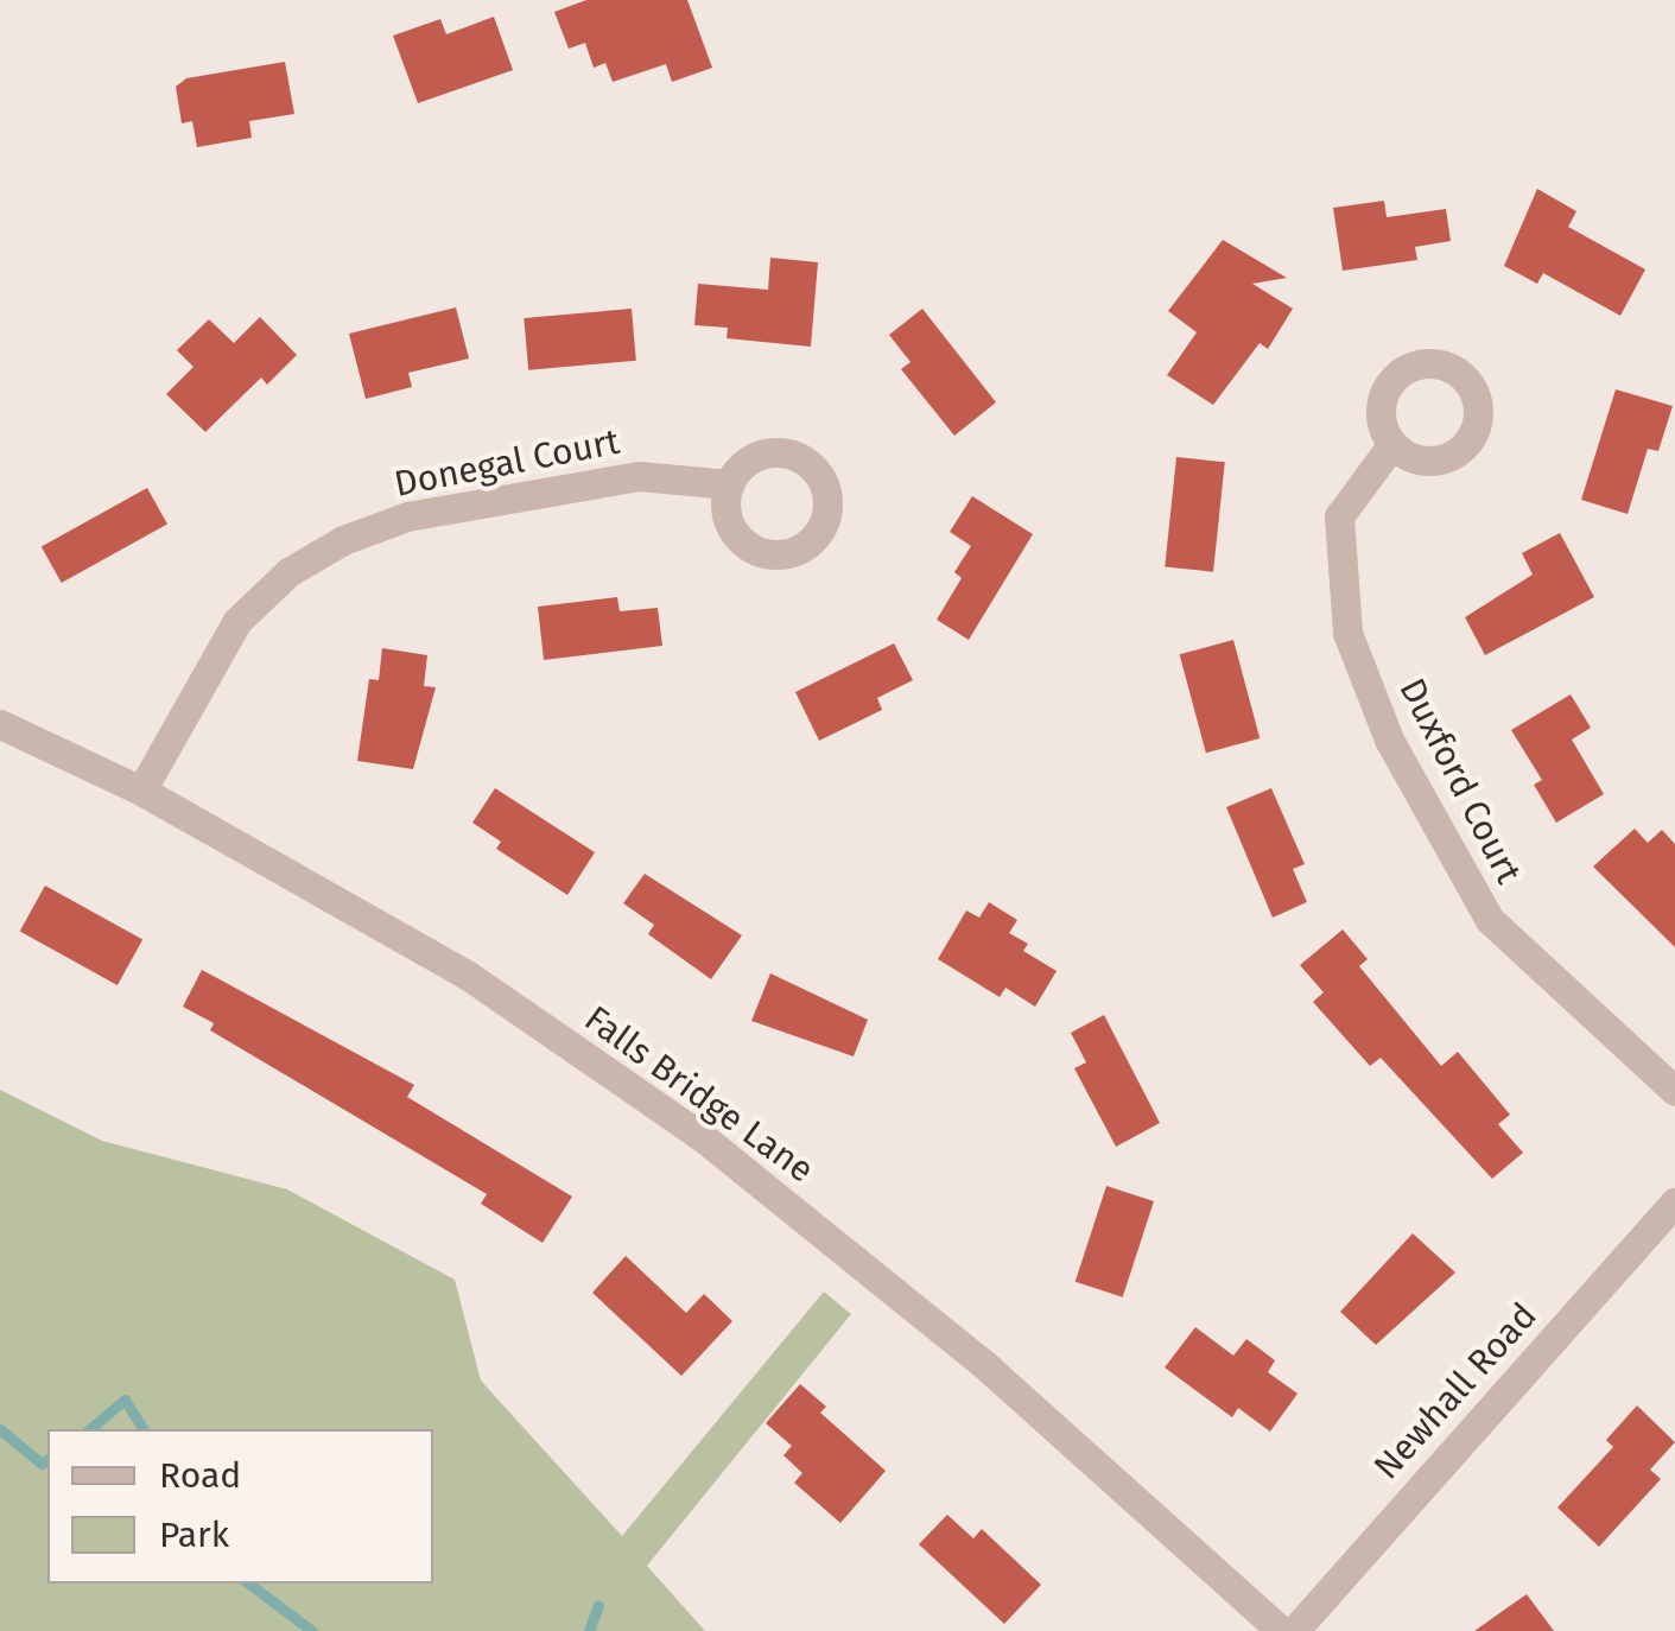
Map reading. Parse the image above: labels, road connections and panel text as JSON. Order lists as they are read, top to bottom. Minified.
{"streets":{"street":["Donegal Court","Duxford Court","Falls Bridge Lane","Newhall Road"]},"crossings":[["Donegal Court","Falls Bridge Lane"]],"legend":["Road","Park"]}
